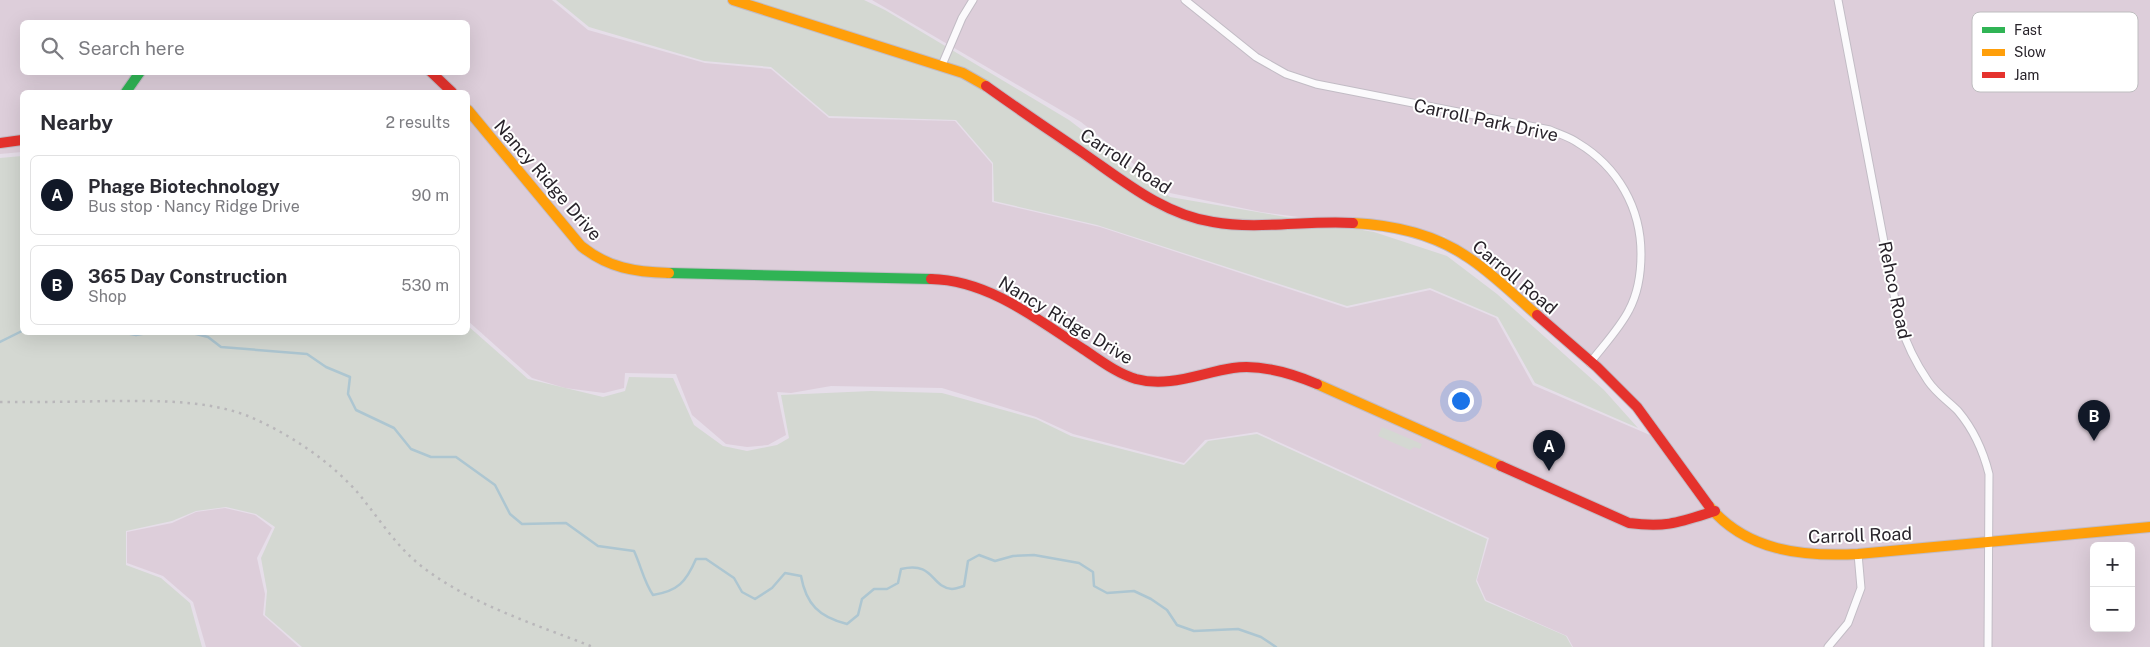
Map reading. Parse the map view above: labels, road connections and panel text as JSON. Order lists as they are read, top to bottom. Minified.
{"streets":{"main road":["Carroll Road","Nancy Ridge Drive"],"street":["Carroll Park Drive","Rehco Road"]},"crossings":[["Carroll Park Drive","Carroll Road"],["Carroll Road","Nancy Ridge Drive"],["Carroll Road","Rehco Road"]],"legend":["Fast","Slow","Jam"],"page":{"search":"Search here","heading":["Nearby","2 results"],"list":[{"mark":"A","name":"Phage Biotechnology","note":"Bus stop · Nancy Ridge Drive","value":"90 m"},{"mark":"B","name":"365 Day Construction","note":"Shop","value":"530 m"}],"pins":["B","A"],"map_buttons":["+","−"]}}
